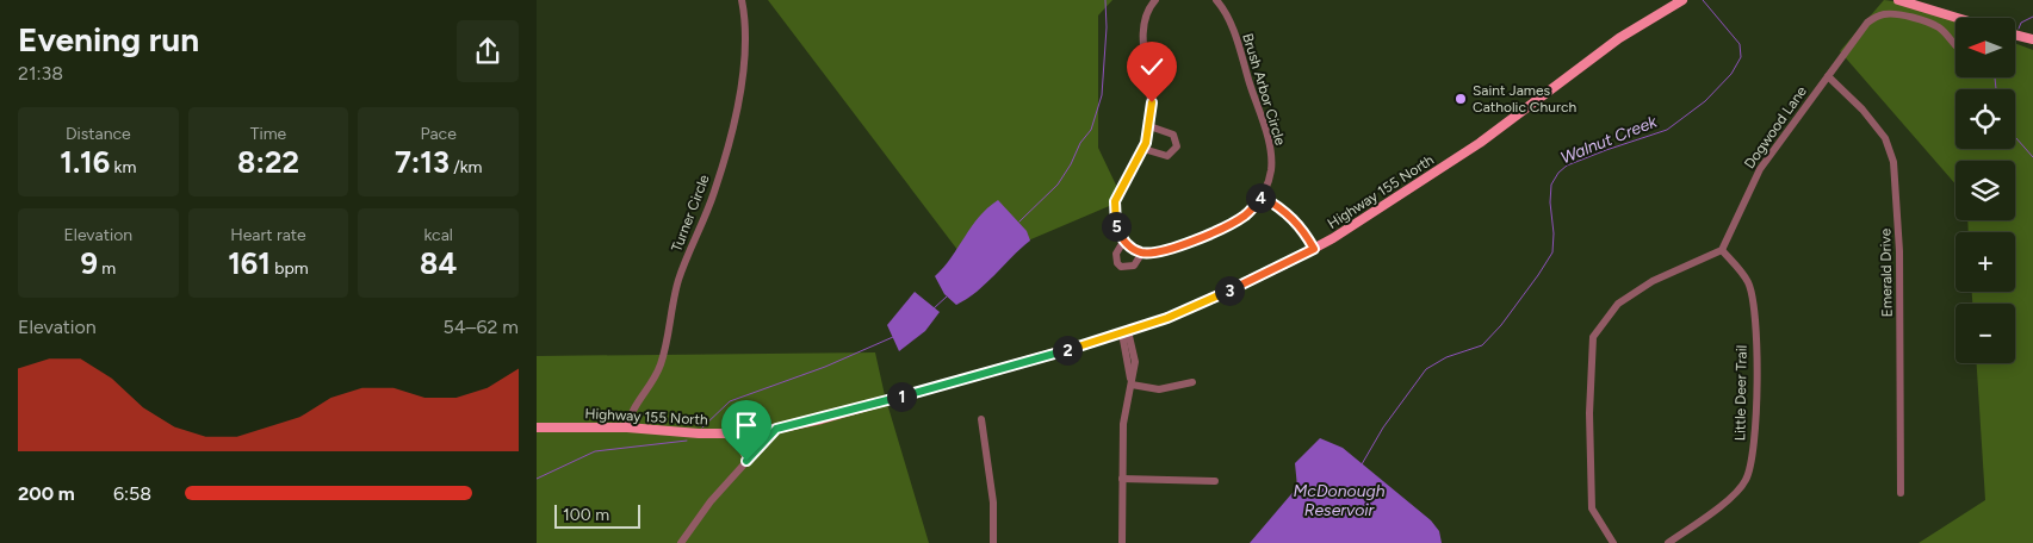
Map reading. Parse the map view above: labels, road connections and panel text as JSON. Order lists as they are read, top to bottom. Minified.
{"streets":{"main road":["Highway 155 North"],"street":["Brush Arbor Circle","Dogwood Lane","Turner Circle","Emerald Drive","Little Deer Trail"]},"crossings":[["Dogwood Lane","Emerald Drive"],["Dogwood Lane","Little Deer Trail"],["Highway 155 North","Turner Circle"]],"water":["Walnut Creek","McDonough Reservoir"],"places":["Saint James Catholic Church"],"scale_bar":"100 m","north":"left","page":{"heading":["Evening run","21:38"],"map_buttons":["+","−"],"stats":[["Distance","1.16 km"],["Time","8:22"],["Pace","7:13 /km"],["Elevation","9 m"],["Heart rate","161 bpm"],["kcal","84"]],"pins":["4","5","3","2","1"],"chart":["Elevation","54–62 m"],"list":[{"name":"200 m","note":"6:58"}],"scale":"100 m"}}
